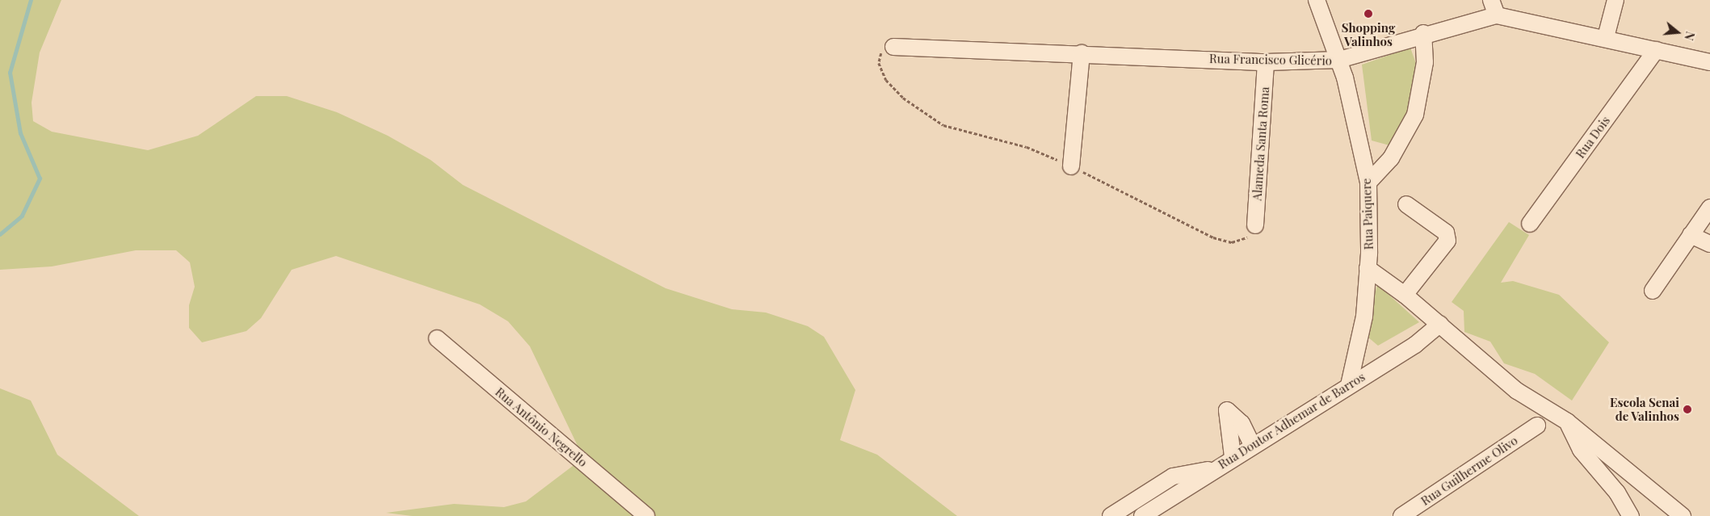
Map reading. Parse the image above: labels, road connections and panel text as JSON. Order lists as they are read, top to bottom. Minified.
{"streets":{"street":["Rua Francisco Glicério","Rua Dois","Alameda Santa Roma","Rua Paiquere","Rua Doutor Adhemar de Barros","Rua Antônio Negrello","Rua Guilherme Olivo"]},"crossings":[["Rua Francisco Glicério","Rua Dois"],["Rua Francisco Glicério","Alameda Santa Roma"],["Rua Francisco Glicério","Rua Paiquere"],["Rua Paiquere","Rua Doutor Adhemar de Barros"]],"places":["Shopping Valinhos","Escola Senai de Valinhos"],"north":"right"}
